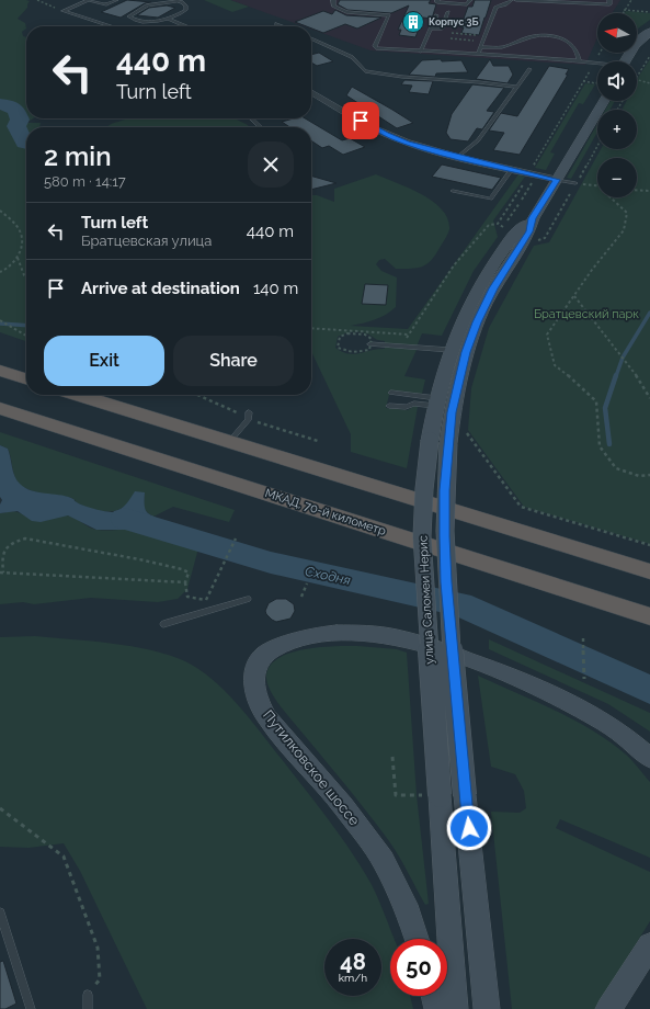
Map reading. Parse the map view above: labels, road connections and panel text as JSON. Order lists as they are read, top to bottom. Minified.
{"streets":{"highway":["МКАД, 70-й километр"],"main road":["улица Саломеи Нерис","Путилковское шоссе"]},"water":["Сходня"],"parks":["Братцевский парк"],"places":{"building":["Корпус 3Б"]},"north":"left","page":{"map_buttons":["+","−"],"turn":["440 m","Turn left"],"heading":["2 min","580 m · 14:17"],"list":[{"name":"Turn left","note":"Братцевская улица","value":"440 m"},{"name":"Arrive at destination","value":"140 m"}],"buttons":["Exit","Share"],"speed":"48 km/h","limit":"50"}}
